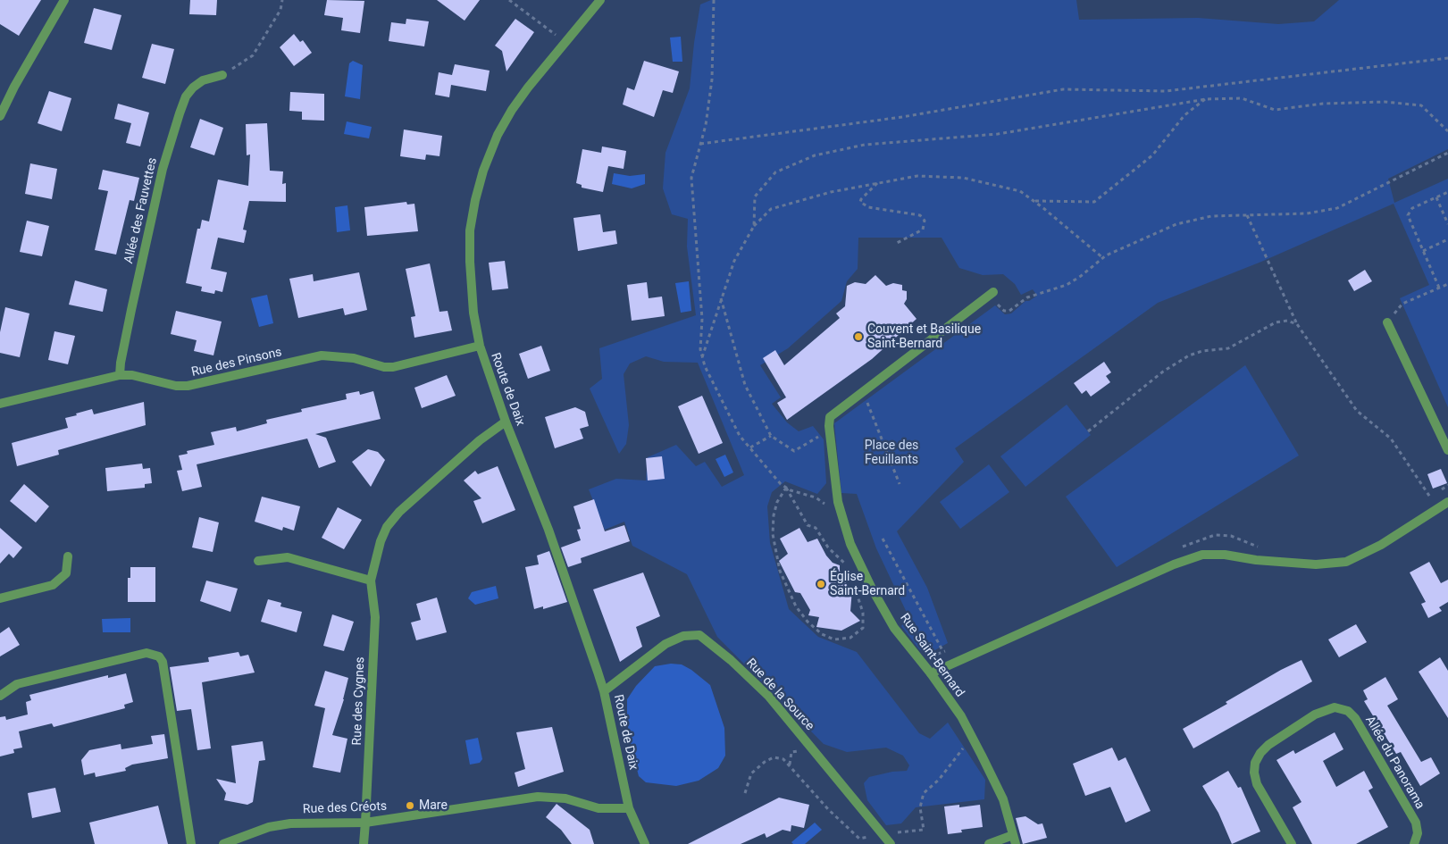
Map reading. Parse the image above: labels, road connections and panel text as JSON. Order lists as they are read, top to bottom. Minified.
{"streets":{"street":["Allée des Fauvettes","Rue des Pinsons","Route de Daix","Rue Saint-Bernard","Rue de la Source","Rue des Cygnes","Allée du Panorama","Rue des Créots"]},"crossings":[["Allée des Fauvettes","Rue des Pinsons"],["Rue des Pinsons","Route de Daix"],["Route de Daix","Rue de la Source"],["Route de Daix","Rue des Cygnes"],["Route de Daix","Rue des Créots"],["Rue des Cygnes","Rue des Créots"]],"parks":["Place des Feuillants"],"places":["Couvent et Basilique Saint-Bernard","Église Saint-Bernard","Mare"]}
